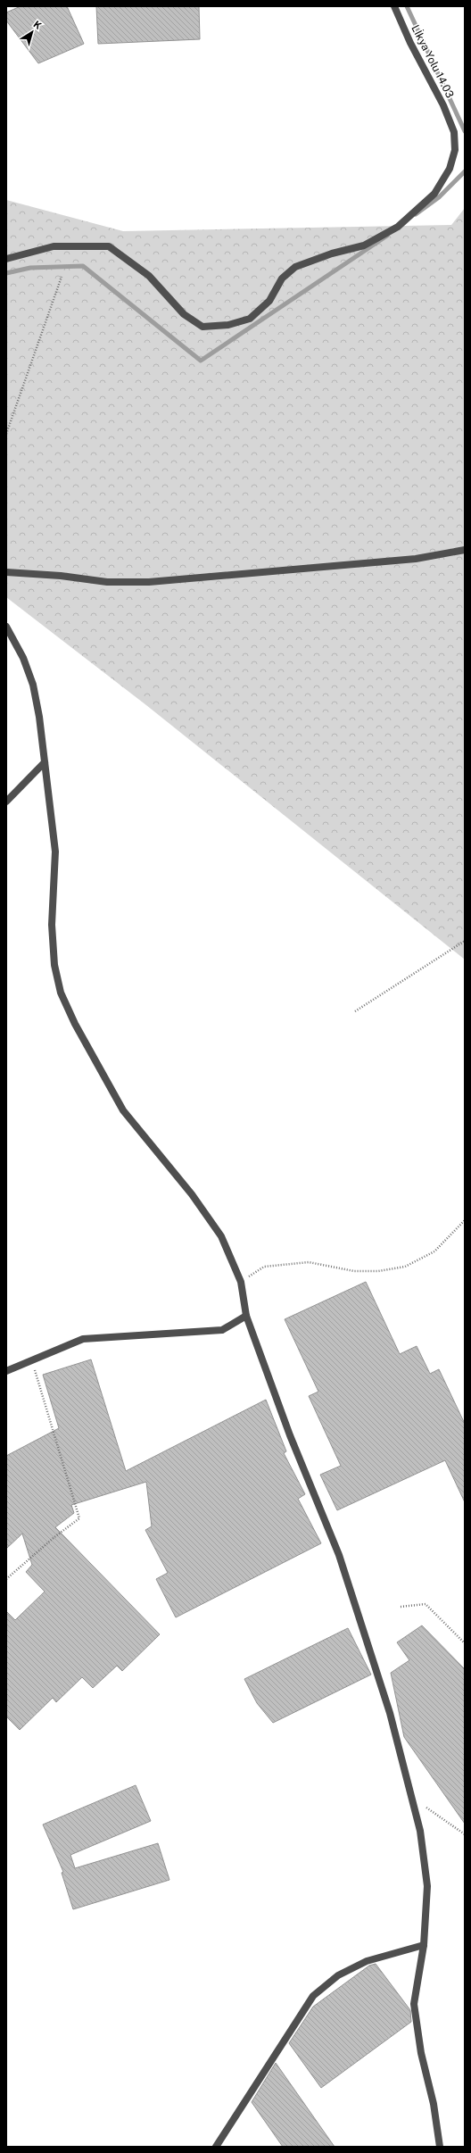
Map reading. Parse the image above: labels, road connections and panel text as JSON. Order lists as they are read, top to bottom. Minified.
{"streets":{"street":["Lİkya Yolu 14.03"]},"north":"top right"}
